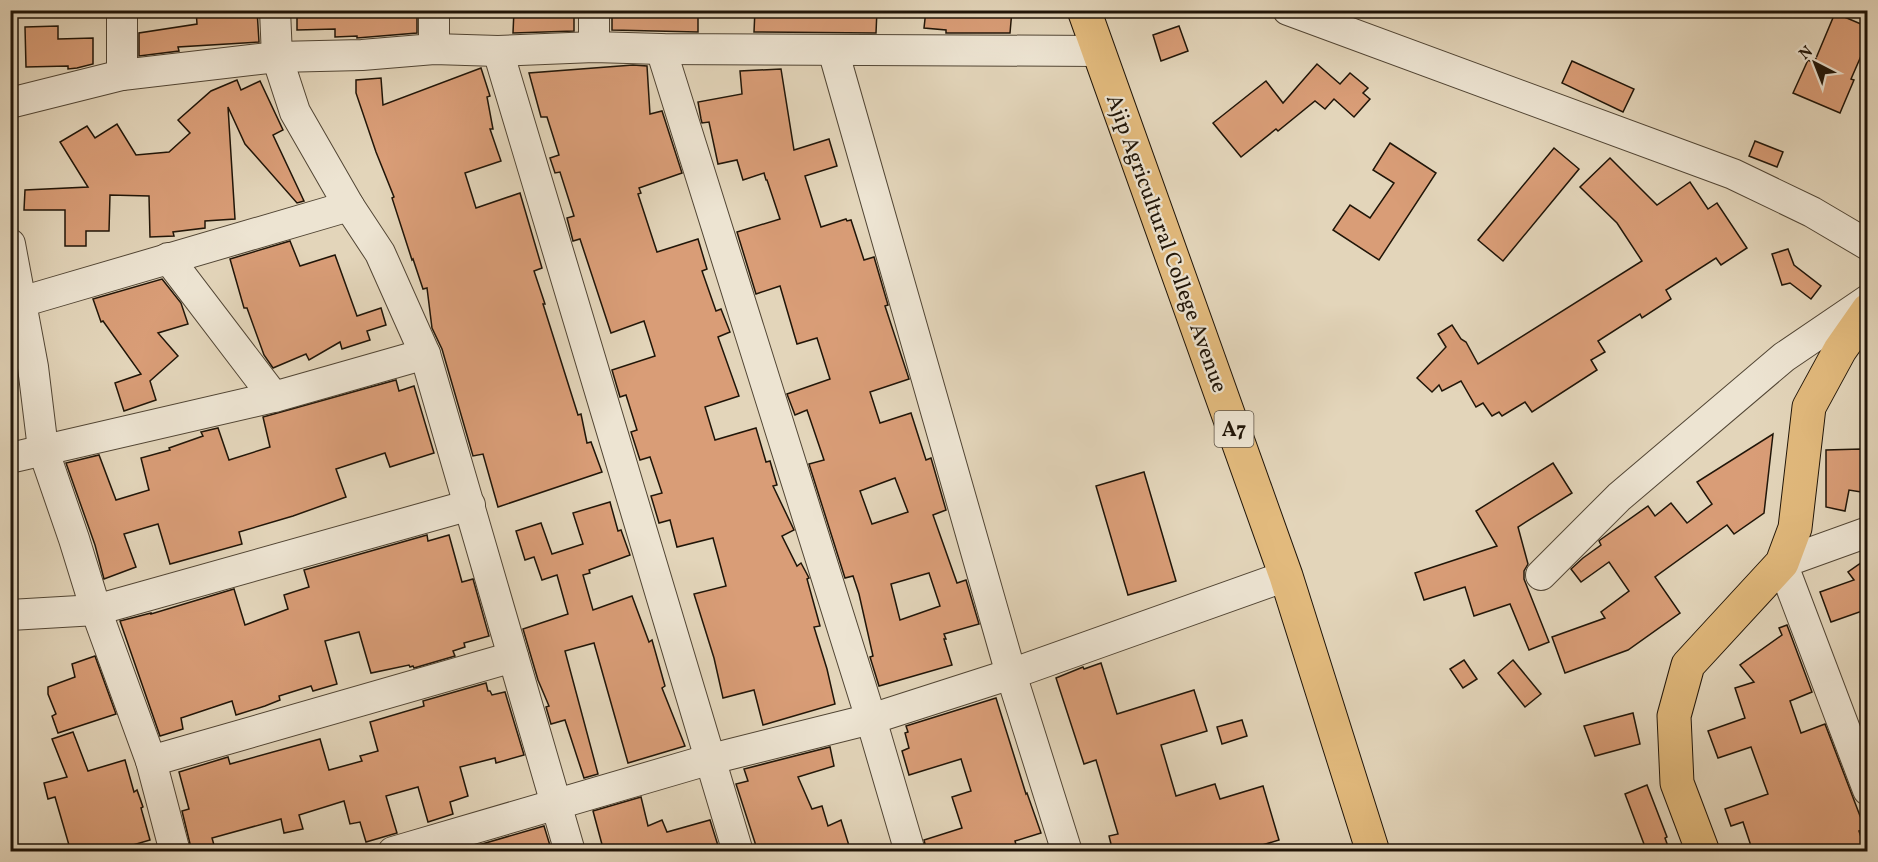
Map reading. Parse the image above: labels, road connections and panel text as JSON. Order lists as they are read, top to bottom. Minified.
{"streets":{"main road":["Ajip Agricultural College Avenue","A7"]},"north":"top left"}
